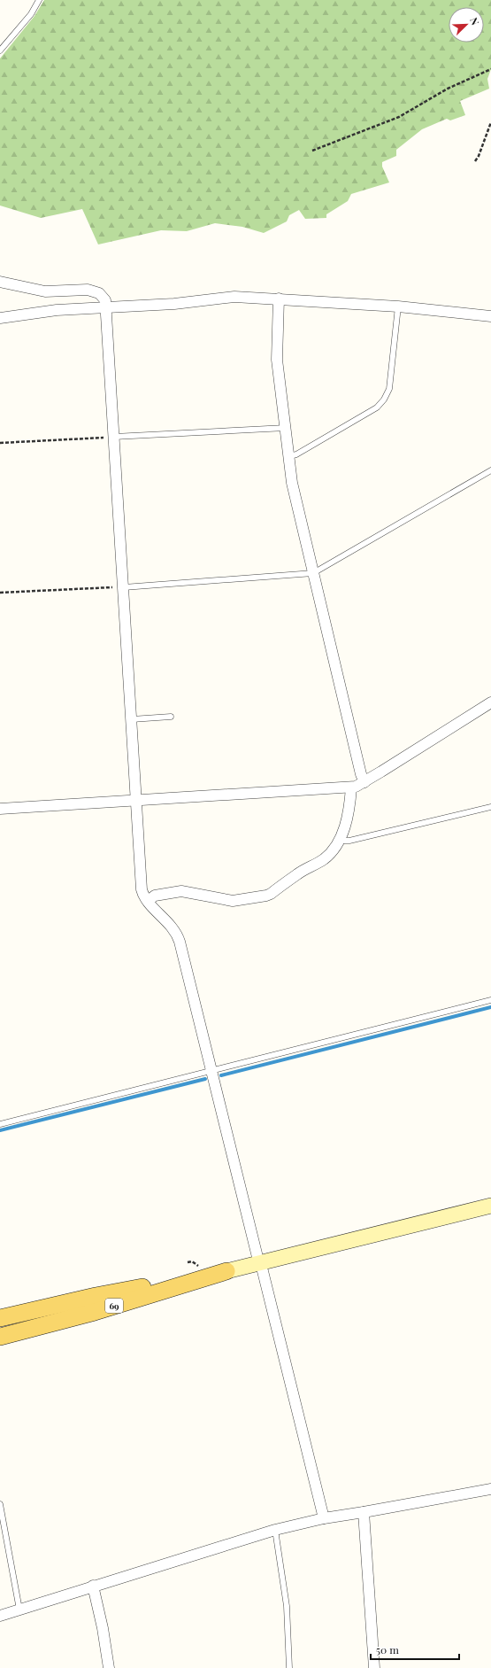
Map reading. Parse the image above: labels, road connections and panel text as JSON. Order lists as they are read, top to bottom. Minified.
{"streets":{"main road":["69"]},"scale_bar":"50 m","north":"top right"}
